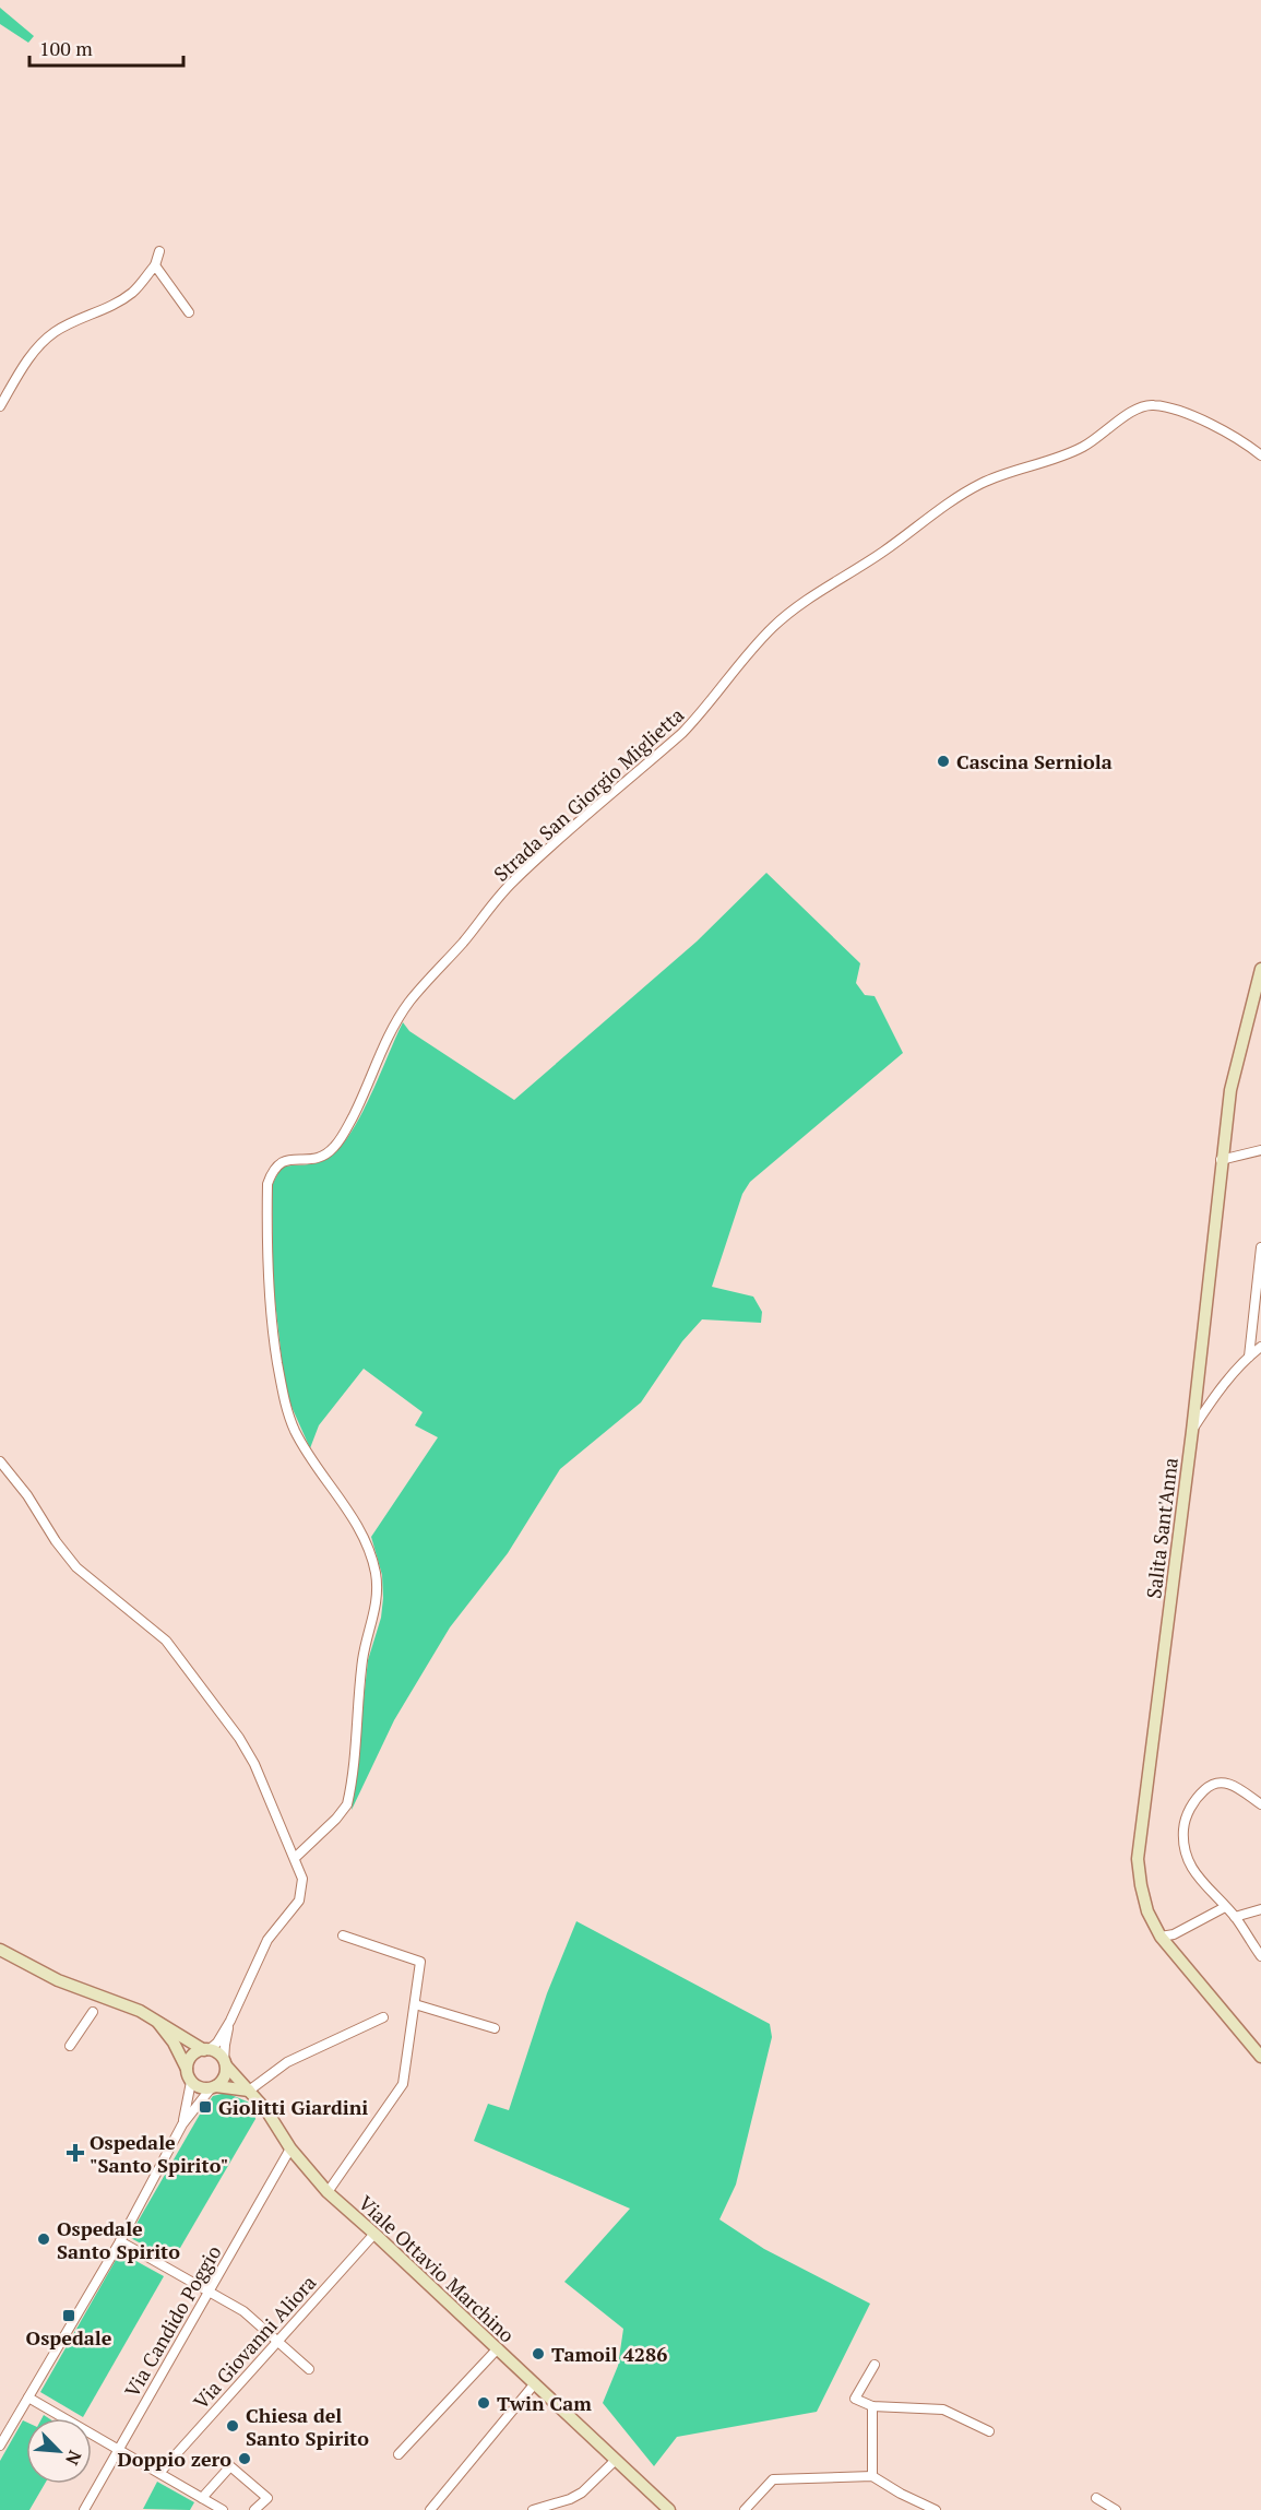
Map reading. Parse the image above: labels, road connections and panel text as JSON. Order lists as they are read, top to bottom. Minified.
{"streets":{"street":["Strada San Giorgio Miglietta","Salita Sant'Anna","Viale Ottavio Marchino","Via Candido Poggio","Via Giovanni Aliora"]},"crossings":[["Viale Ottavio Marchino","Via Candido Poggio"],["Viale Ottavio Marchino","Via Giovanni Aliora"]],"places":{"other":["Cascina Serniola","Ospedale Santo Spirito","Tamoil 4286","Twin Cam","Chiesa del Santo Spirito","Doppio zero"],"transit":["Giolitti Giardini","Ospedale"],"health":["Ospedale \"Santo Spirito\""]},"scale_bar":"100 m","north":"bottom right"}
